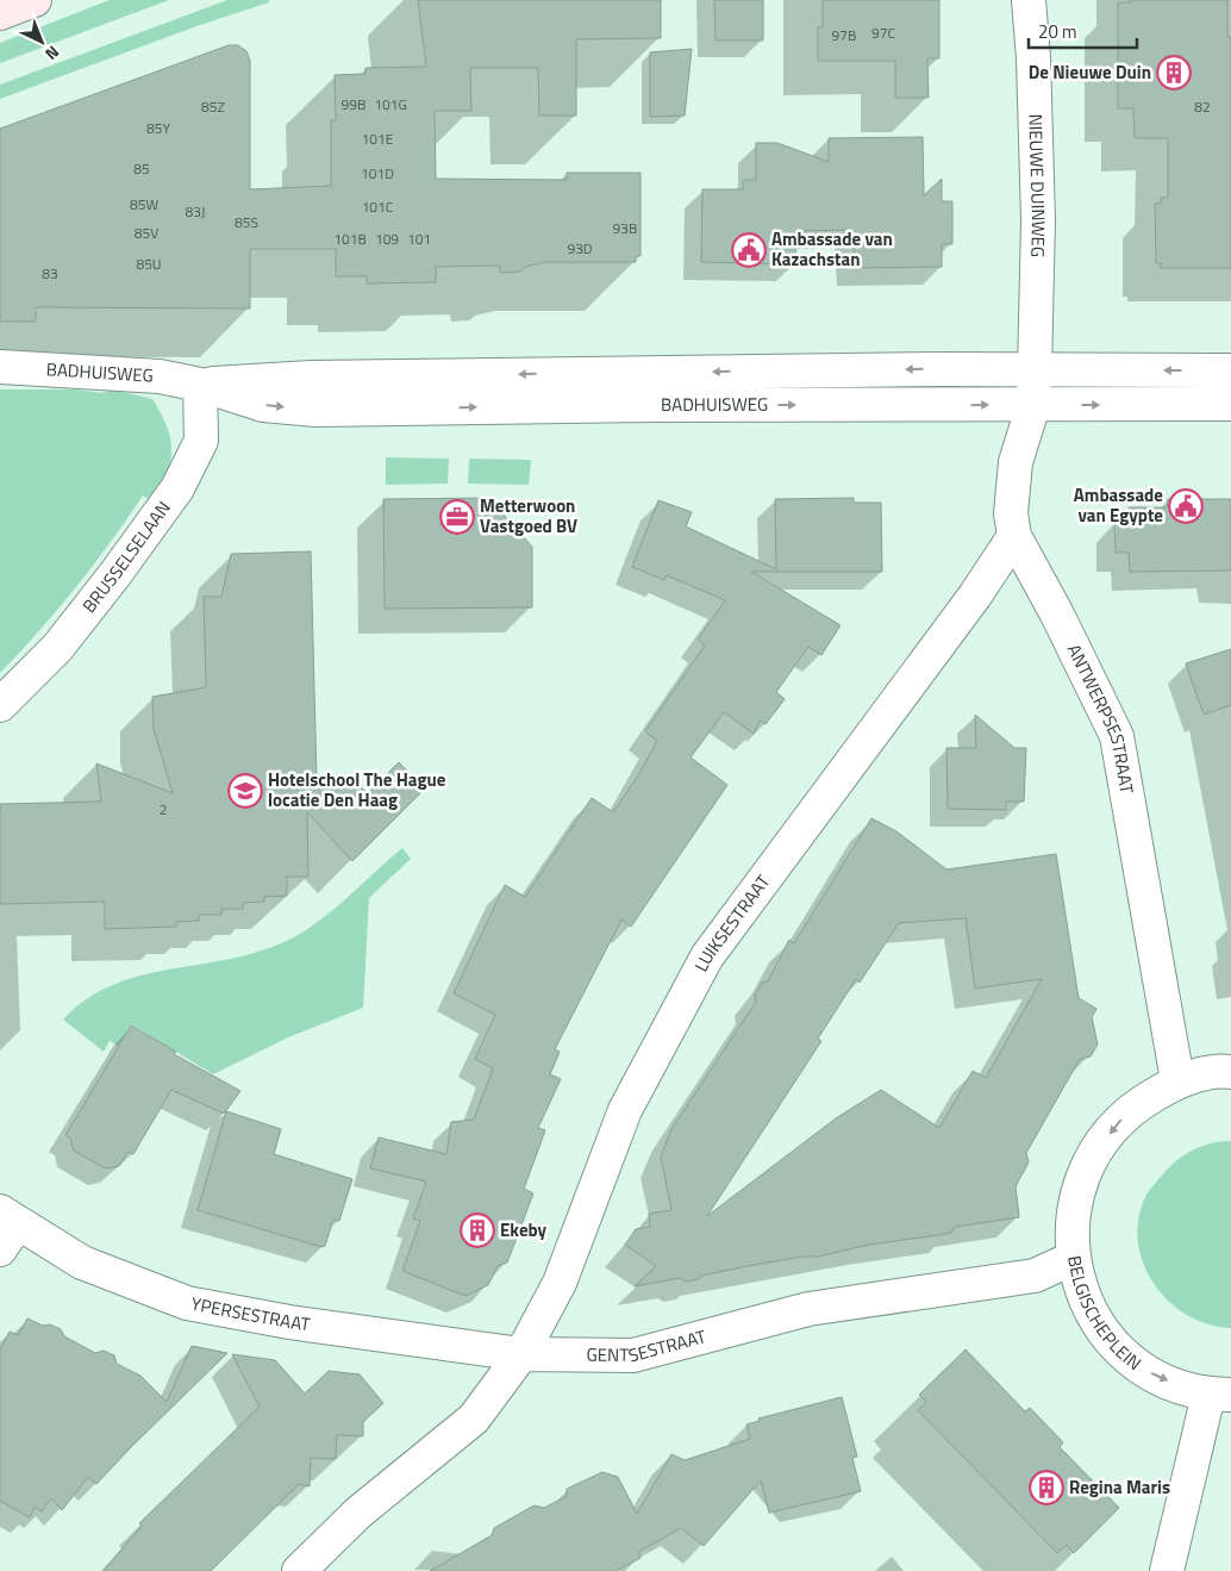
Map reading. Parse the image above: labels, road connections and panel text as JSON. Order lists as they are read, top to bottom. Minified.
{"streets":{"street":["NIEUWE DUINWEG","BADHUISWEG","BRUSSELSELAAN","ANTWERPSESTRAAT","LUIKSESTRAAT","BELGISCHEPLEIN","YPERSESTRAAT","GENTSESTRAAT"]},"crossings":[["NIEUWE DUINWEG","BADHUISWEG"],["NIEUWE DUINWEG","ANTWERPSESTRAAT"],["BADHUISWEG","BRUSSELSELAAN"],["BADHUISWEG","ANTWERPSESTRAAT"],["ANTWERPSESTRAAT","LUIKSESTRAAT"],["ANTWERPSESTRAAT","BELGISCHEPLEIN"],["LUIKSESTRAAT","YPERSESTRAAT"],["LUIKSESTRAAT","GENTSESTRAAT"],["BELGISCHEPLEIN","GENTSESTRAAT"],["YPERSESTRAAT","GENTSESTRAAT"]],"places":{"building":["De Nieuwe Duin","Ekeby","Regina Maris"],"public building":["Ambassade van Kazachstan","Ambassade van Egypte"],"office":["Metterwoon Vastgoed BV"],"school or university":["Hotelschool The Hague locatie Den Haag"]},"house_numbers":["97C","97B","99B","101G","85Z","82","85Y","101E","85","101D","85W","101C","83J","85S","93B","85V","101B","109","101","93D","85U","83","2"],"scale_bar":"20 m","north":"bottom right"}
